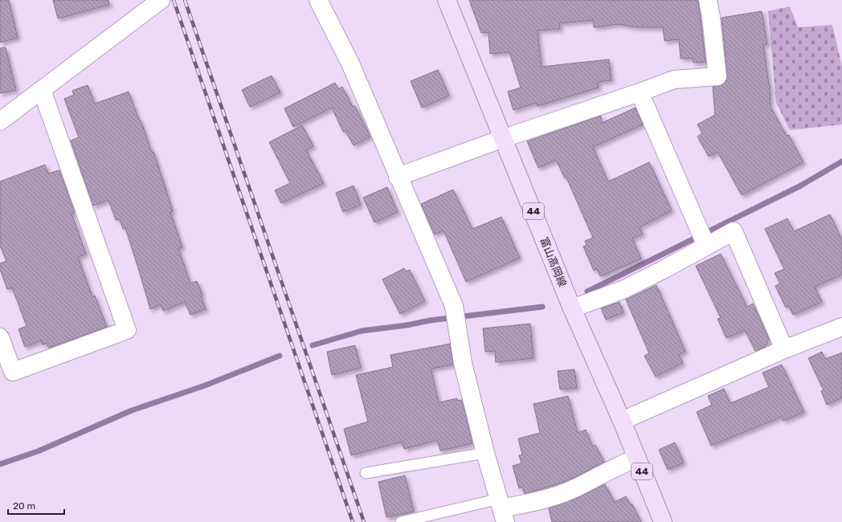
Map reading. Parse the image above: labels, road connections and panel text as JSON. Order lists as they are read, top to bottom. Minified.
{"streets":{"main road":["44","富山高岡線"]},"scale_bar":"20 m"}
